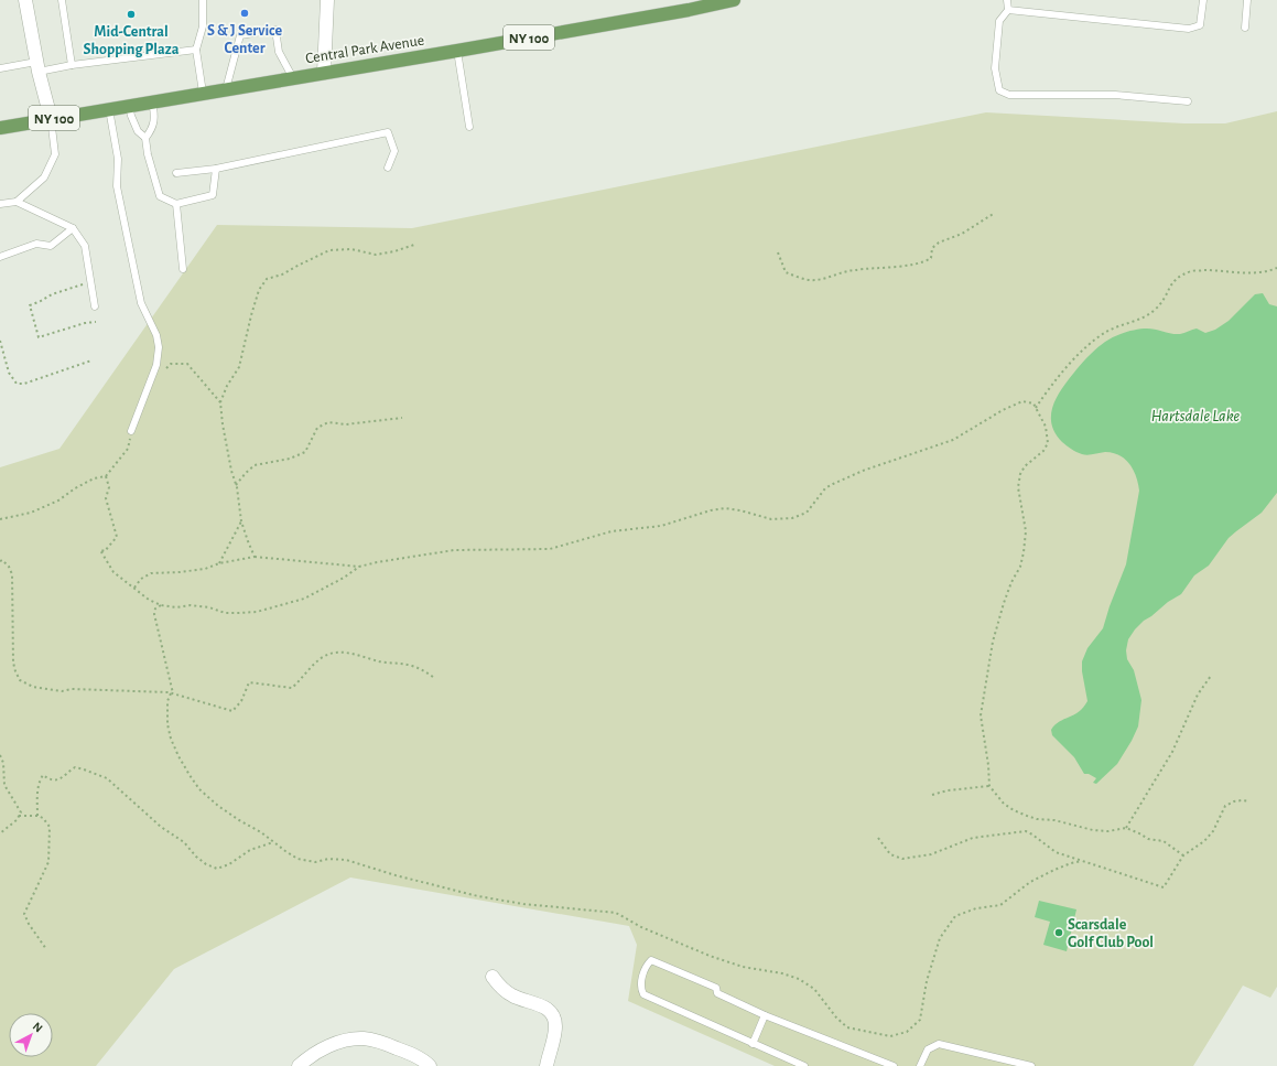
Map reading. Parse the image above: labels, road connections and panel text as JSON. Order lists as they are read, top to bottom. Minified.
{"streets":{"main road":["NY 100","Central Park Avenue"]},"water":["Hartsdale Lake"],"places":["S & J Service Center","Mid-Central Shopping Plaza","Scarsdale Golf Club Pool"],"north":"top right"}
